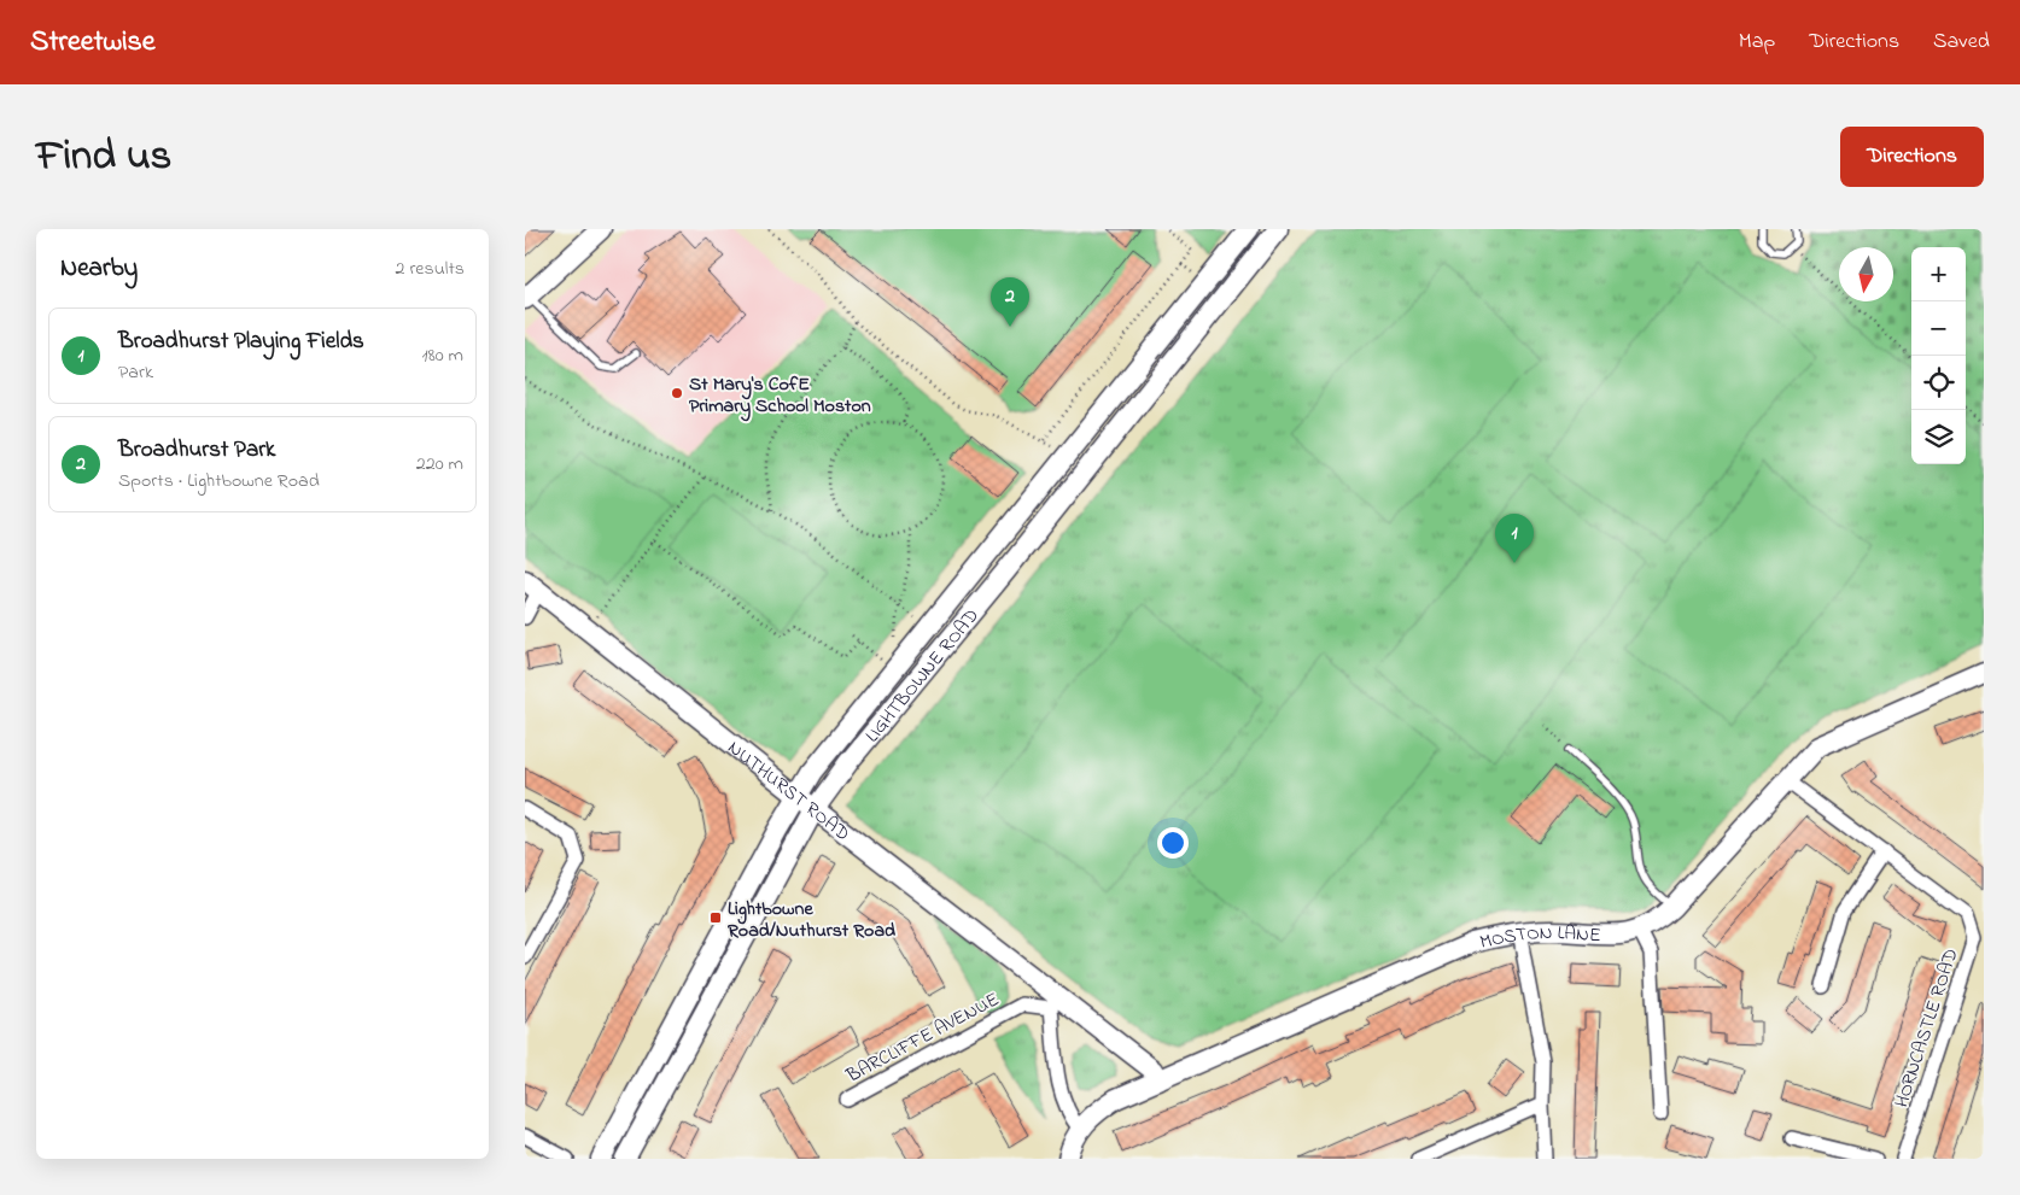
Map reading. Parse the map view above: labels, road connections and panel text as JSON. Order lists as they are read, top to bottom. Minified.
{"streets":{"main road":["LIGHTBOWNE ROAD","NUTHURST ROAD","MOSTON LANE"],"street":["HORNCASTLE ROAD","BARCLIFFE AVENUE"]},"crossings":[["LIGHTBOWNE ROAD","NUTHURST ROAD"],["NUTHURST ROAD","MOSTON LANE"],["NUTHURST ROAD","BARCLIFFE AVENUE"],["MOSTON LANE","HORNCASTLE ROAD"]],"places":{"other":["St Mary's CofE Primary School Moston"],"transit":["Lightbowne Road/Nuthurst Road"]},"north":"bottom","page":{"header":"Streetwise","nav":["Map","Directions","Saved"],"title":"Find us","buttons":"Directions","heading":["Nearby","2 results"],"map_buttons":["+","−"],"pins":["2","1"],"list":[{"mark":"1","name":"Broadhurst Playing Fields","note":"Park","value":"180 m"},{"mark":"2","name":"Broadhurst Park","note":"Sports · Lightbowne Road","value":"220 m"}]}}
